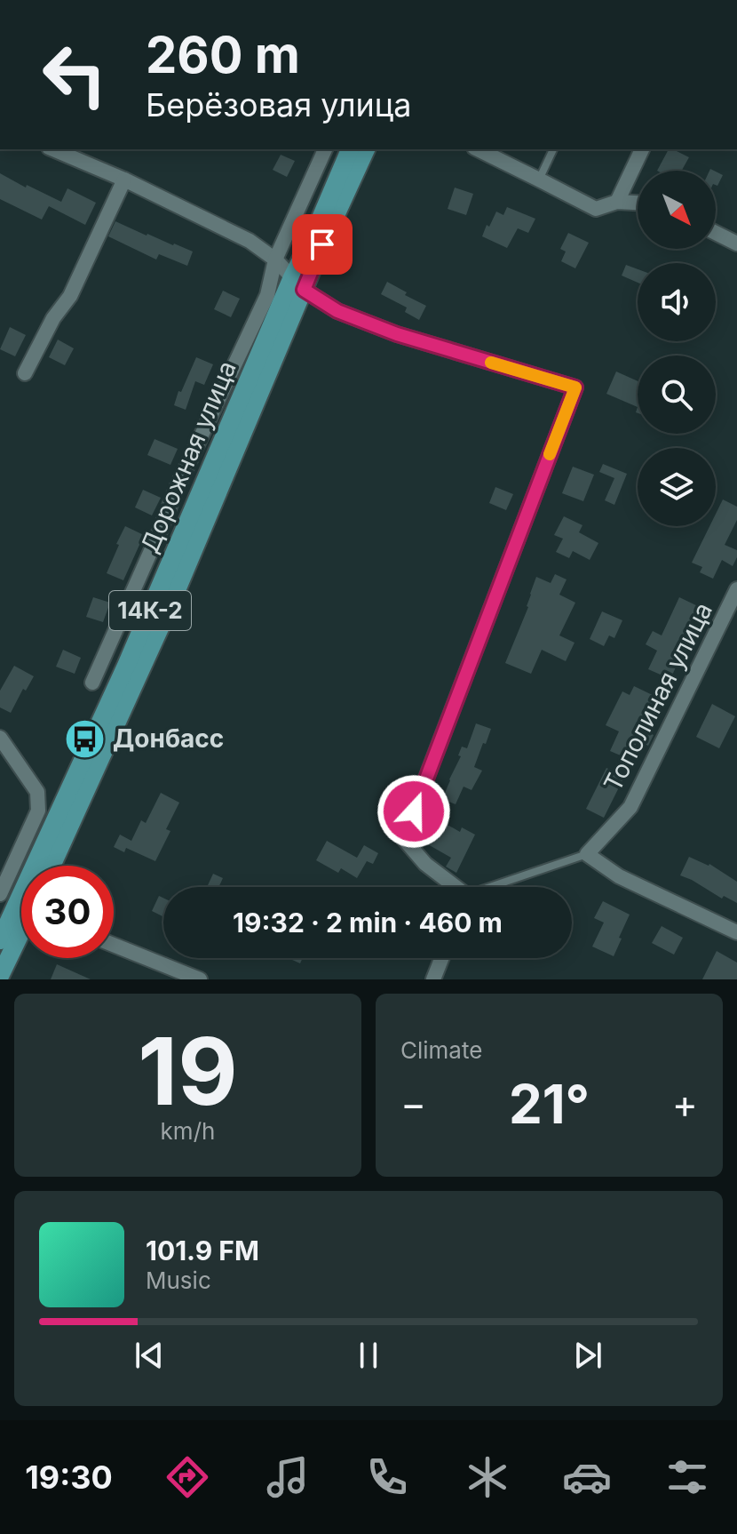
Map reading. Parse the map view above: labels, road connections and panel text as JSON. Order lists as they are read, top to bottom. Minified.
{"streets":{"main road":["Дорожная улица","14К-2"],"street":["Тополиная улица"]},"places":{"bus stop":["Донбасс"]},"north":"bottom right","page":{"turn":["260 m","Берёзовая улица"],"limit":"30","trip":"19:32 · 2 min · 460 m","tile":[["19","km/h"],"Climate"],"heat":["−","21°","+"],"song":["101.9 FM","Music"],"tabs":"19:30"}}
